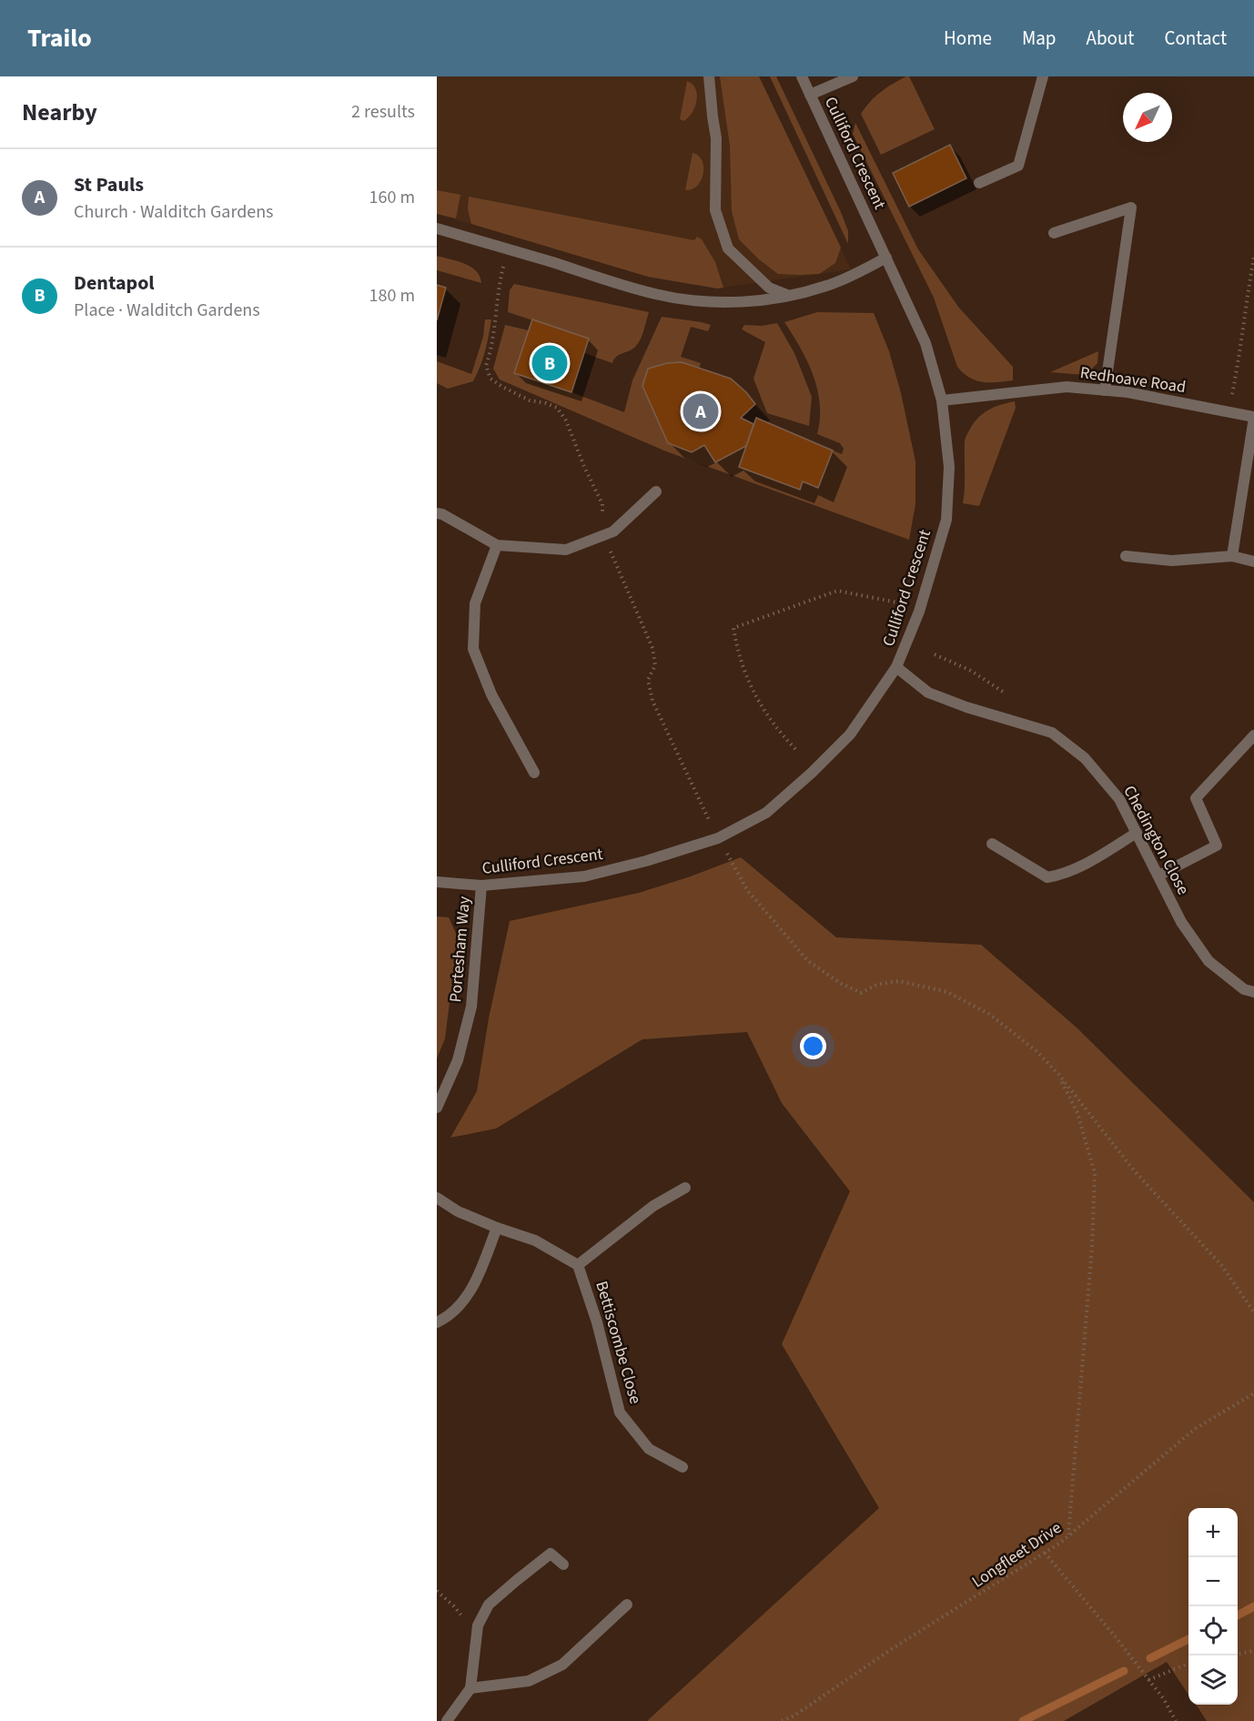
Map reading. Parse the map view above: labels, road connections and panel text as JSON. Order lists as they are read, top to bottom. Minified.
{"streets":{"street":["Culliford Crescent","Redhoave Road","Chedington Close","Portesham Way","Bettiscombe Close"],"path":["Longfleet Drive"]},"crossings":[["Culliford Crescent","Redhoave Road"],["Culliford Crescent","Chedington Close"],["Culliford Crescent","Portesham Way"]],"north":"bottom left","page":{"header":"Trailo","nav":["Home","Map","About","Contact"],"heading":["Nearby","2 results"],"list":[{"mark":"A","name":"St Pauls","note":"Church · Walditch Gardens","value":"160 m"},{"mark":"B","name":"Dentapol","note":"Place · Walditch Gardens","value":"180 m"}],"pins":["B","A"],"map_buttons":["+","−"]}}
